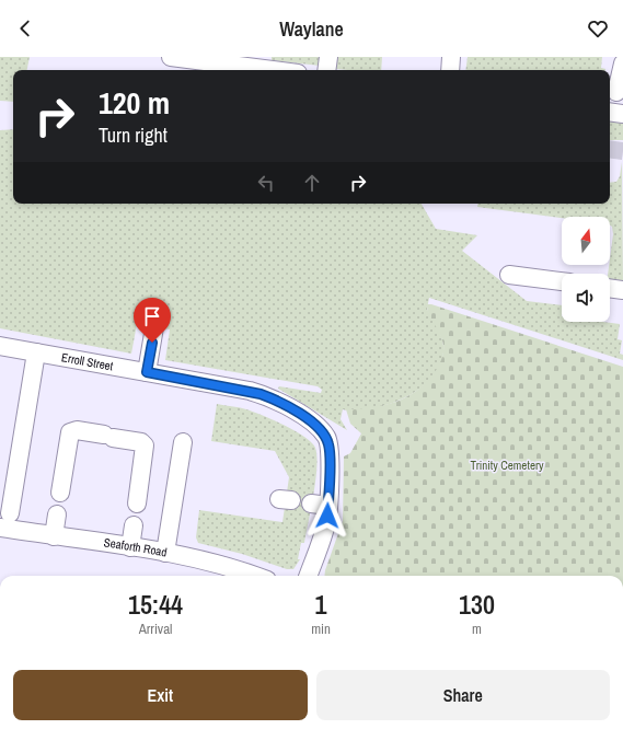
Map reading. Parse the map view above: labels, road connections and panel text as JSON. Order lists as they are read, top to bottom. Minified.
{"streets":{"street":["Erroll Street","Seaforth Road"]},"parks":["Trinity Cemetery"],"north":"top","page":{"header":"Waylane","turn":["120 m","Turn right"],"eta":["15:44","Arrival","1","min","130","m"],"buttons":["Exit","Share"]}}
